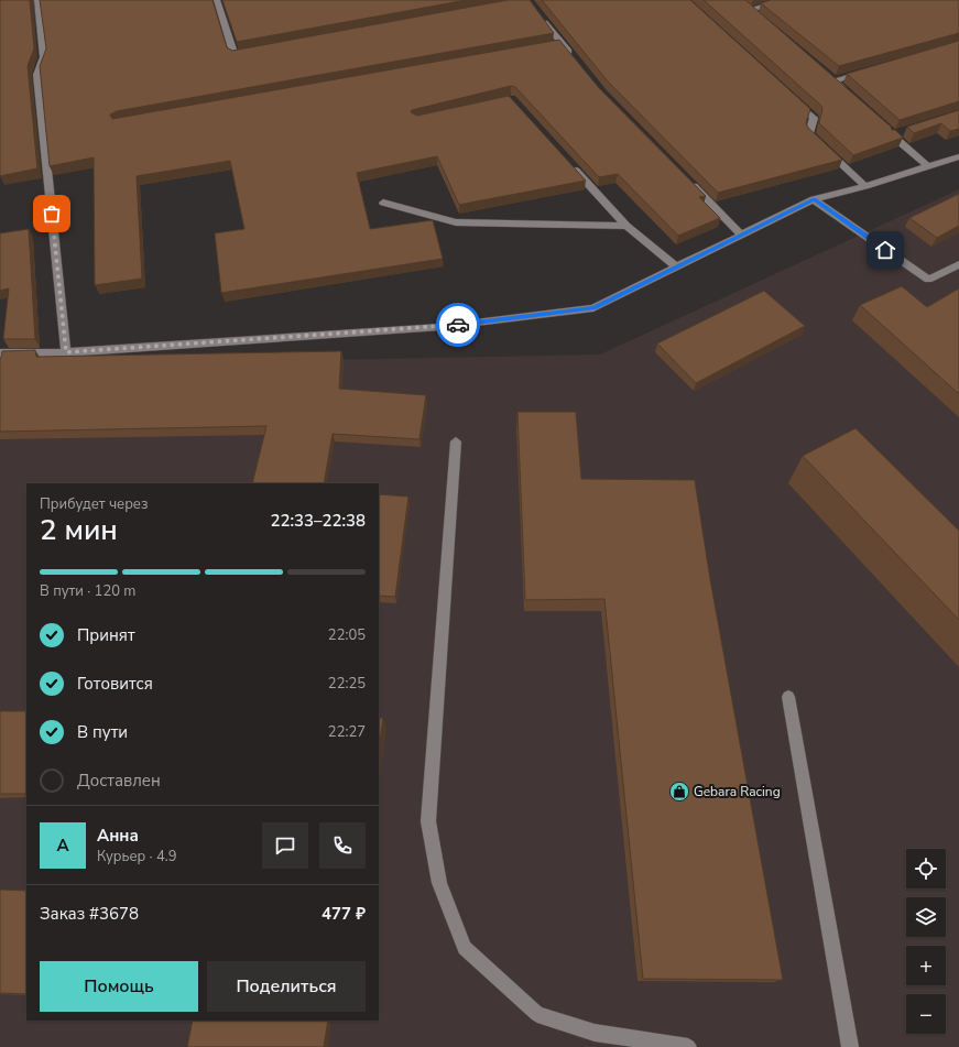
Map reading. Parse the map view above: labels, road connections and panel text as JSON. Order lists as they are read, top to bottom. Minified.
{"places":{"shop":["Gebara Racing"]},"page":{"heading":["2 мин","Прибудет через","22:33–22:38"],"panel":["Анна","Курьер · 4.9","Заказ #3678","477 ₽"],"bar":"В пути · 120 m","list":[["Принят","22:05"],["Готовится","22:25"],["В пути","22:27"],"Доставлен"],"round":"А","map_buttons":["+","−"],"buttons":["Помощь","Поделиться"]}}
